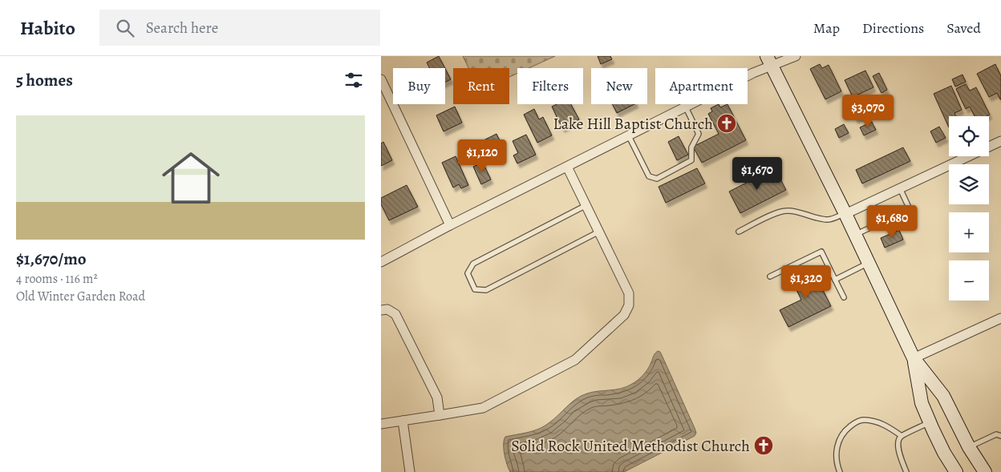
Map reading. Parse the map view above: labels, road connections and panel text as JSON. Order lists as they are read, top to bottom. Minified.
{"places":{"church":["Lake Hill Baptist Church","Solid Rock United Methodist Church"]},"page":{"header":"Habito","search":"Search here","nav":["Map","Directions","Saved"],"heading":"5 homes","chip":["Buy","Rent","Filters","New","Apartment"],"price":["$3,070","$1,120","$1,670","$1,680","$1,320"],"list":[{"name":"$1,670/mo","note":"4 rooms · 116 m² · Old Winter Garden Road"}],"map_buttons":["+","−"]}}
